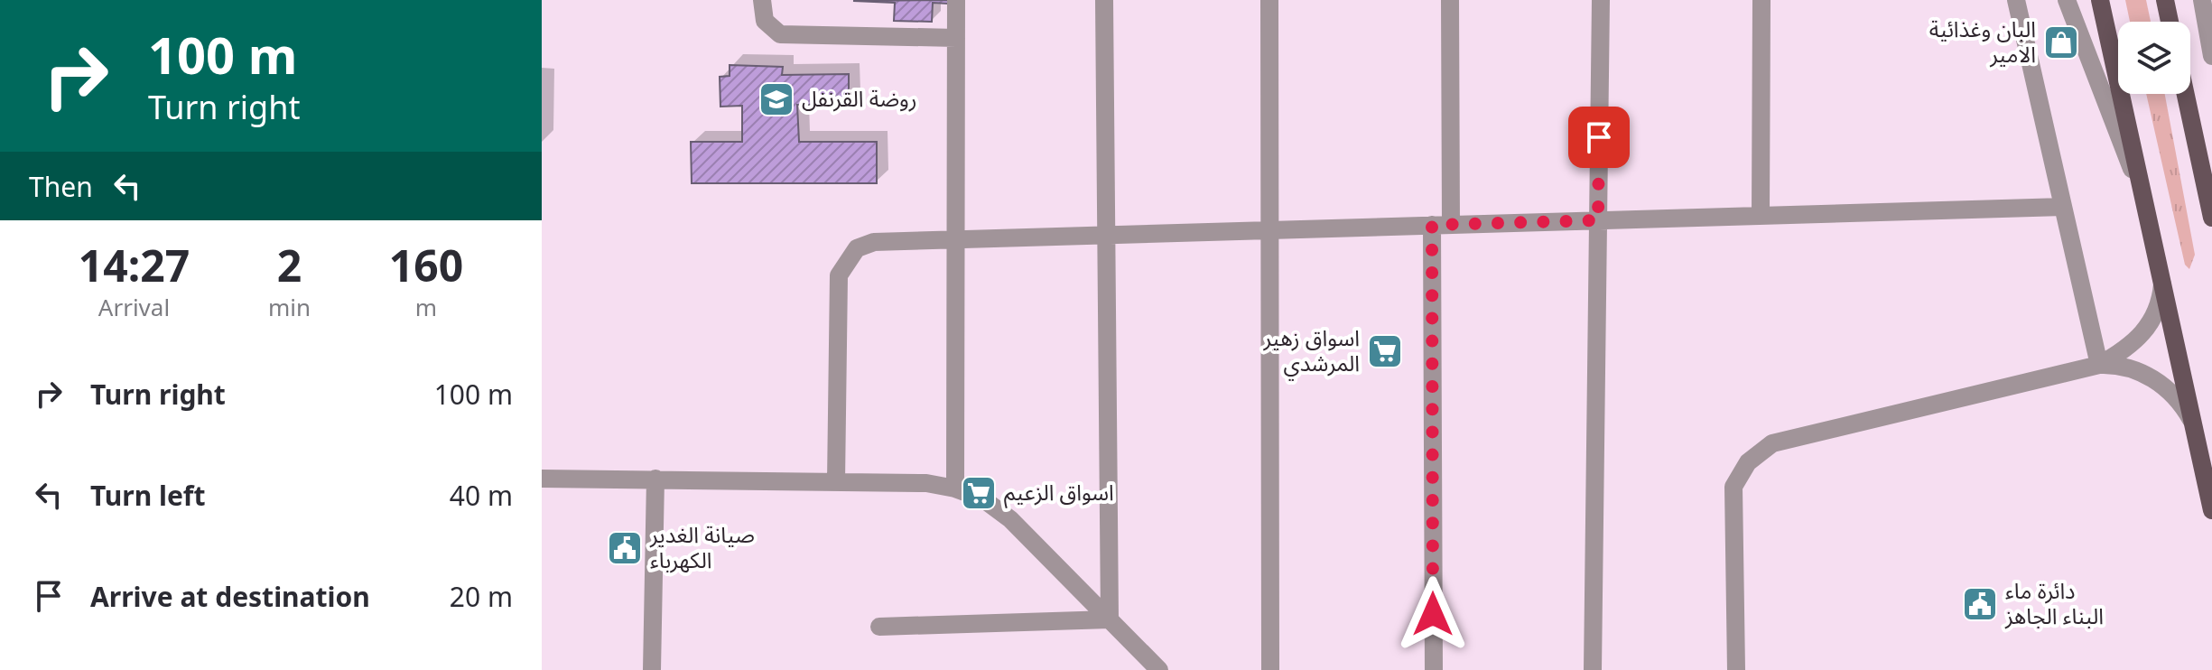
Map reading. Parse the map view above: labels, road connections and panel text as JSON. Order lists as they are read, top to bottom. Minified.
{"places":{"shop":["البان وغذائية الامير"],"school or university":["روضة القرنفل"],"supermarket":["اسواق زهير المرشدي","اسواق الزعيم"],"public building":["صيانة الغدير الكهرباء","دائرة ماء البناء الجاهز"]},"page":{"turn":["100 m","Turn right"],"then":"Then","eta":["14:27","Arrival","2","min","160","m"],"list":[{"name":"Turn right","value":"100 m"},{"name":"Turn left","value":"40 m"},{"name":"Arrive at destination","value":"20 m"}]}}
